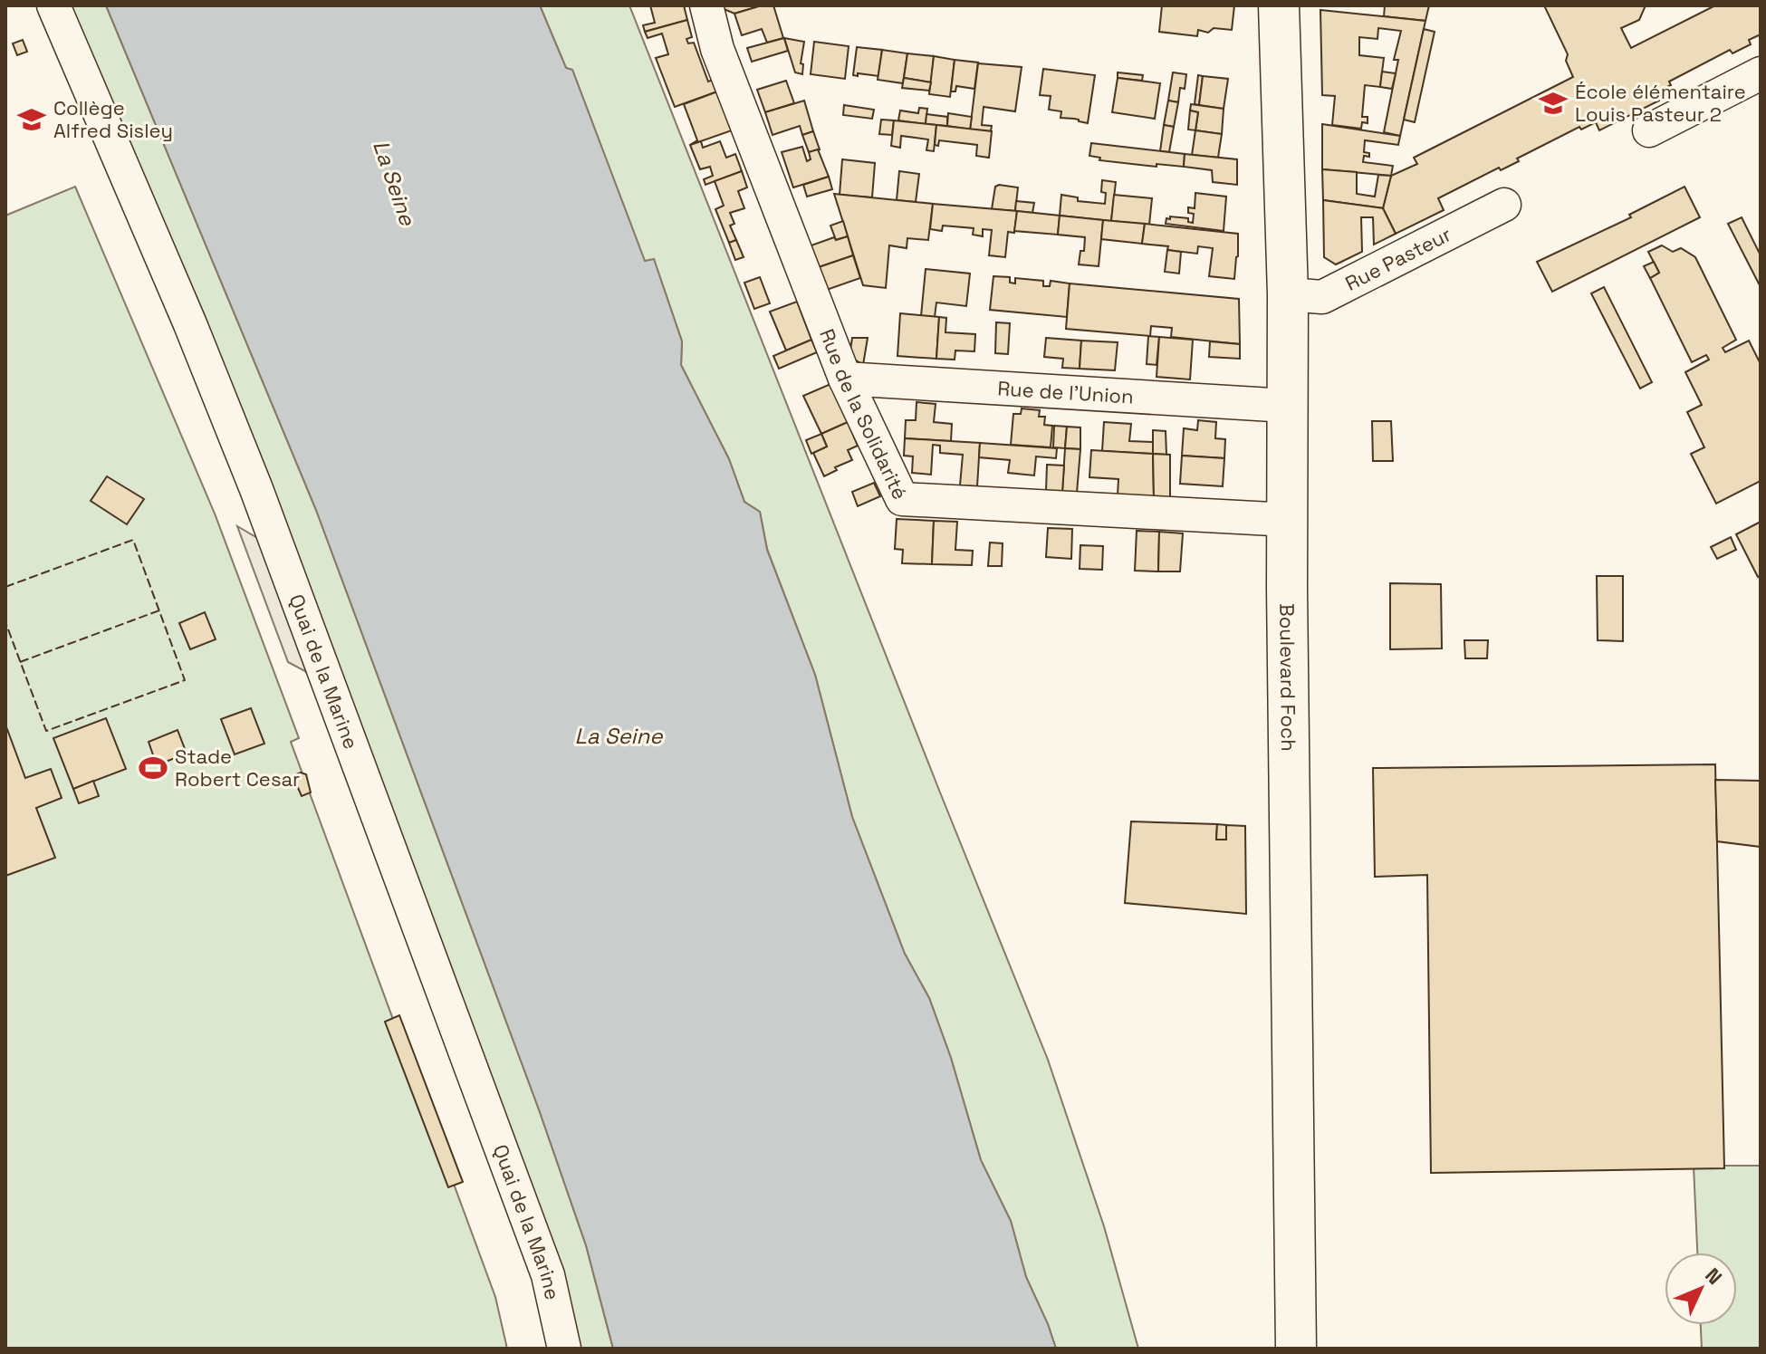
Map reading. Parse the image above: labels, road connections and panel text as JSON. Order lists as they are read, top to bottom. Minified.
{"streets":{"main road":["Boulevard Foch"],"street":["Rue Pasteur","Rue de l'Union","Rue de la Solidarité","Quai de la Marine"]},"crossings":[["Rue Pasteur","Boulevard Foch"],["Rue de l'Union","Rue de la Solidarité"],["Rue de l'Union","Boulevard Foch"],["Rue de la Solidarité","Boulevard Foch"]],"water":["La Seine"],"places":{"school or university":["École élémentaire Louis Pasteur 2","Collège Alfred Sisley"],"sports":["Stade Robert Cesar"]},"north":"top right"}
